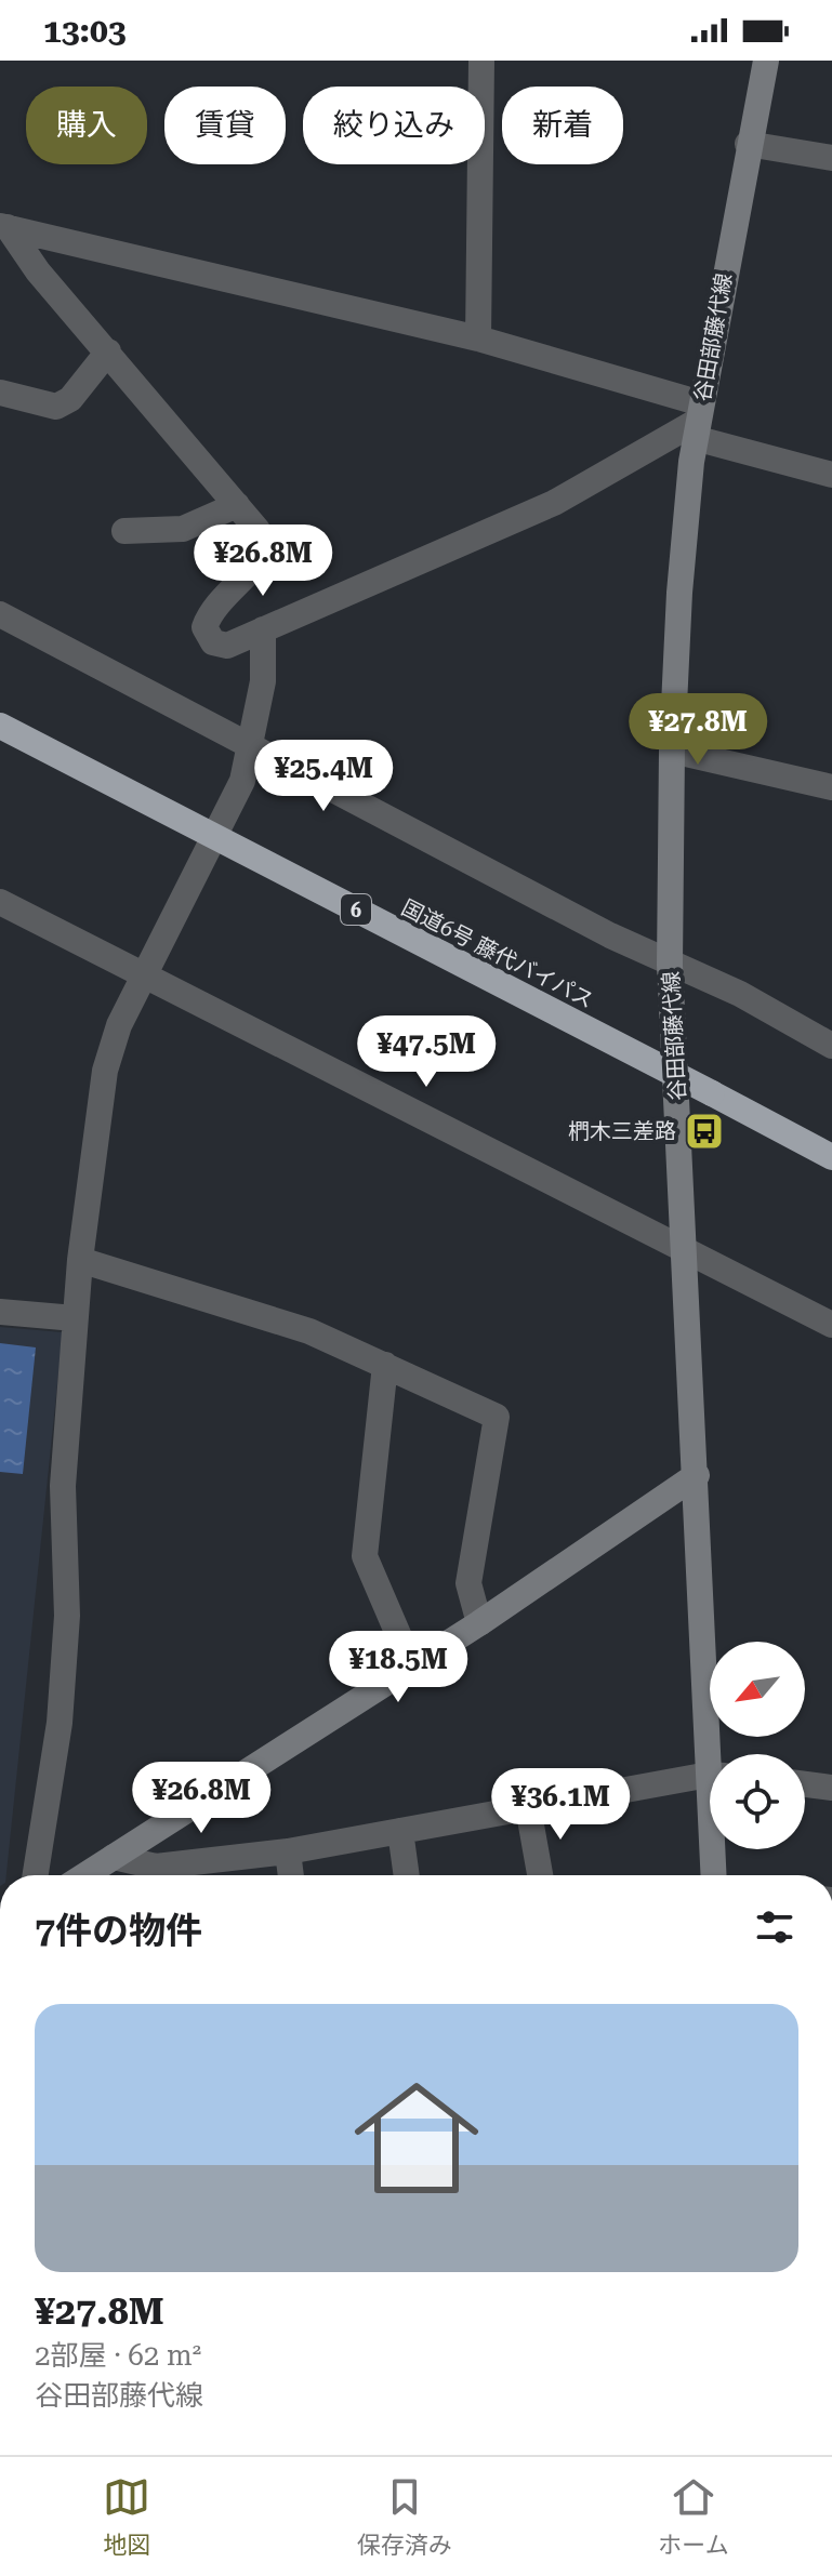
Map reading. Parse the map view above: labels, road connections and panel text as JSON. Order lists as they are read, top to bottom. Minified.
{"streets":{"highway":["6","国道6号 藤代バイパス"],"main road":["谷田部藤代線"]},"places":{"bus stop":["椚木三差路"]},"north":"bottom left","page":{"status":"13:03","chip":["購入","賃貸","絞り込み","新着"],"price":["¥26.8M","¥27.8M","¥25.4M","¥47.5M","¥18.5M","¥26.8M","¥36.1M"],"heading":"7件の物件","list":[{"name":"¥27.8M","note":"2部屋 · 62 m² · 谷田部藤代線"}],"tabs":["地図","保存済み","ホーム"]}}
